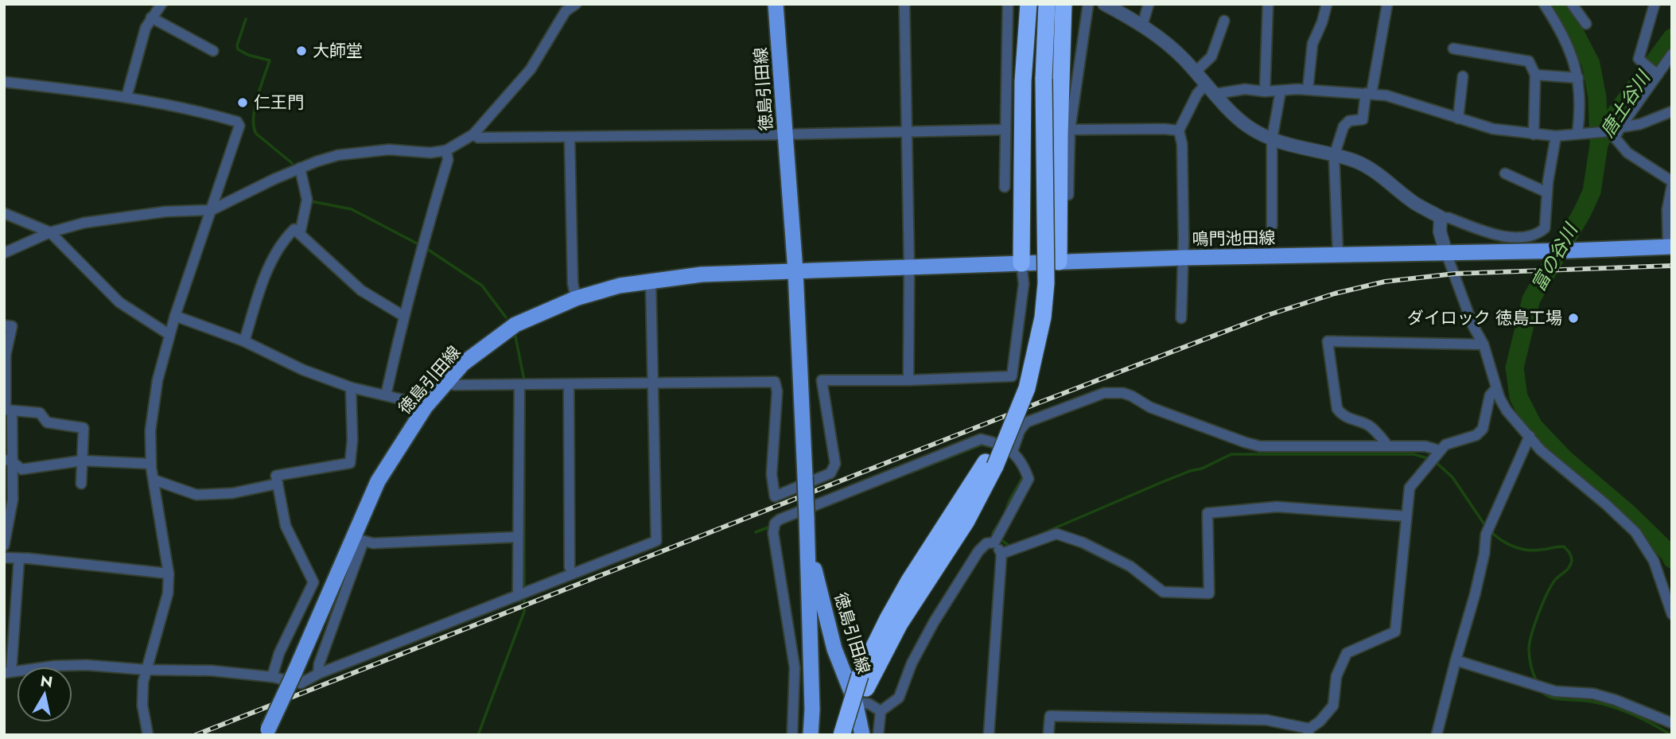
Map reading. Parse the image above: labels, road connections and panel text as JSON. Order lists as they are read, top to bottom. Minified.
{"streets":{"main road":["徳島引田線","鳴門池田線"]},"crossings":[["徳島引田線","鳴門池田線"]],"water":["唐土谷川","富の谷川"],"places":["大師堂","仁王門","ダイロック 徳島工場"],"north":"top"}
